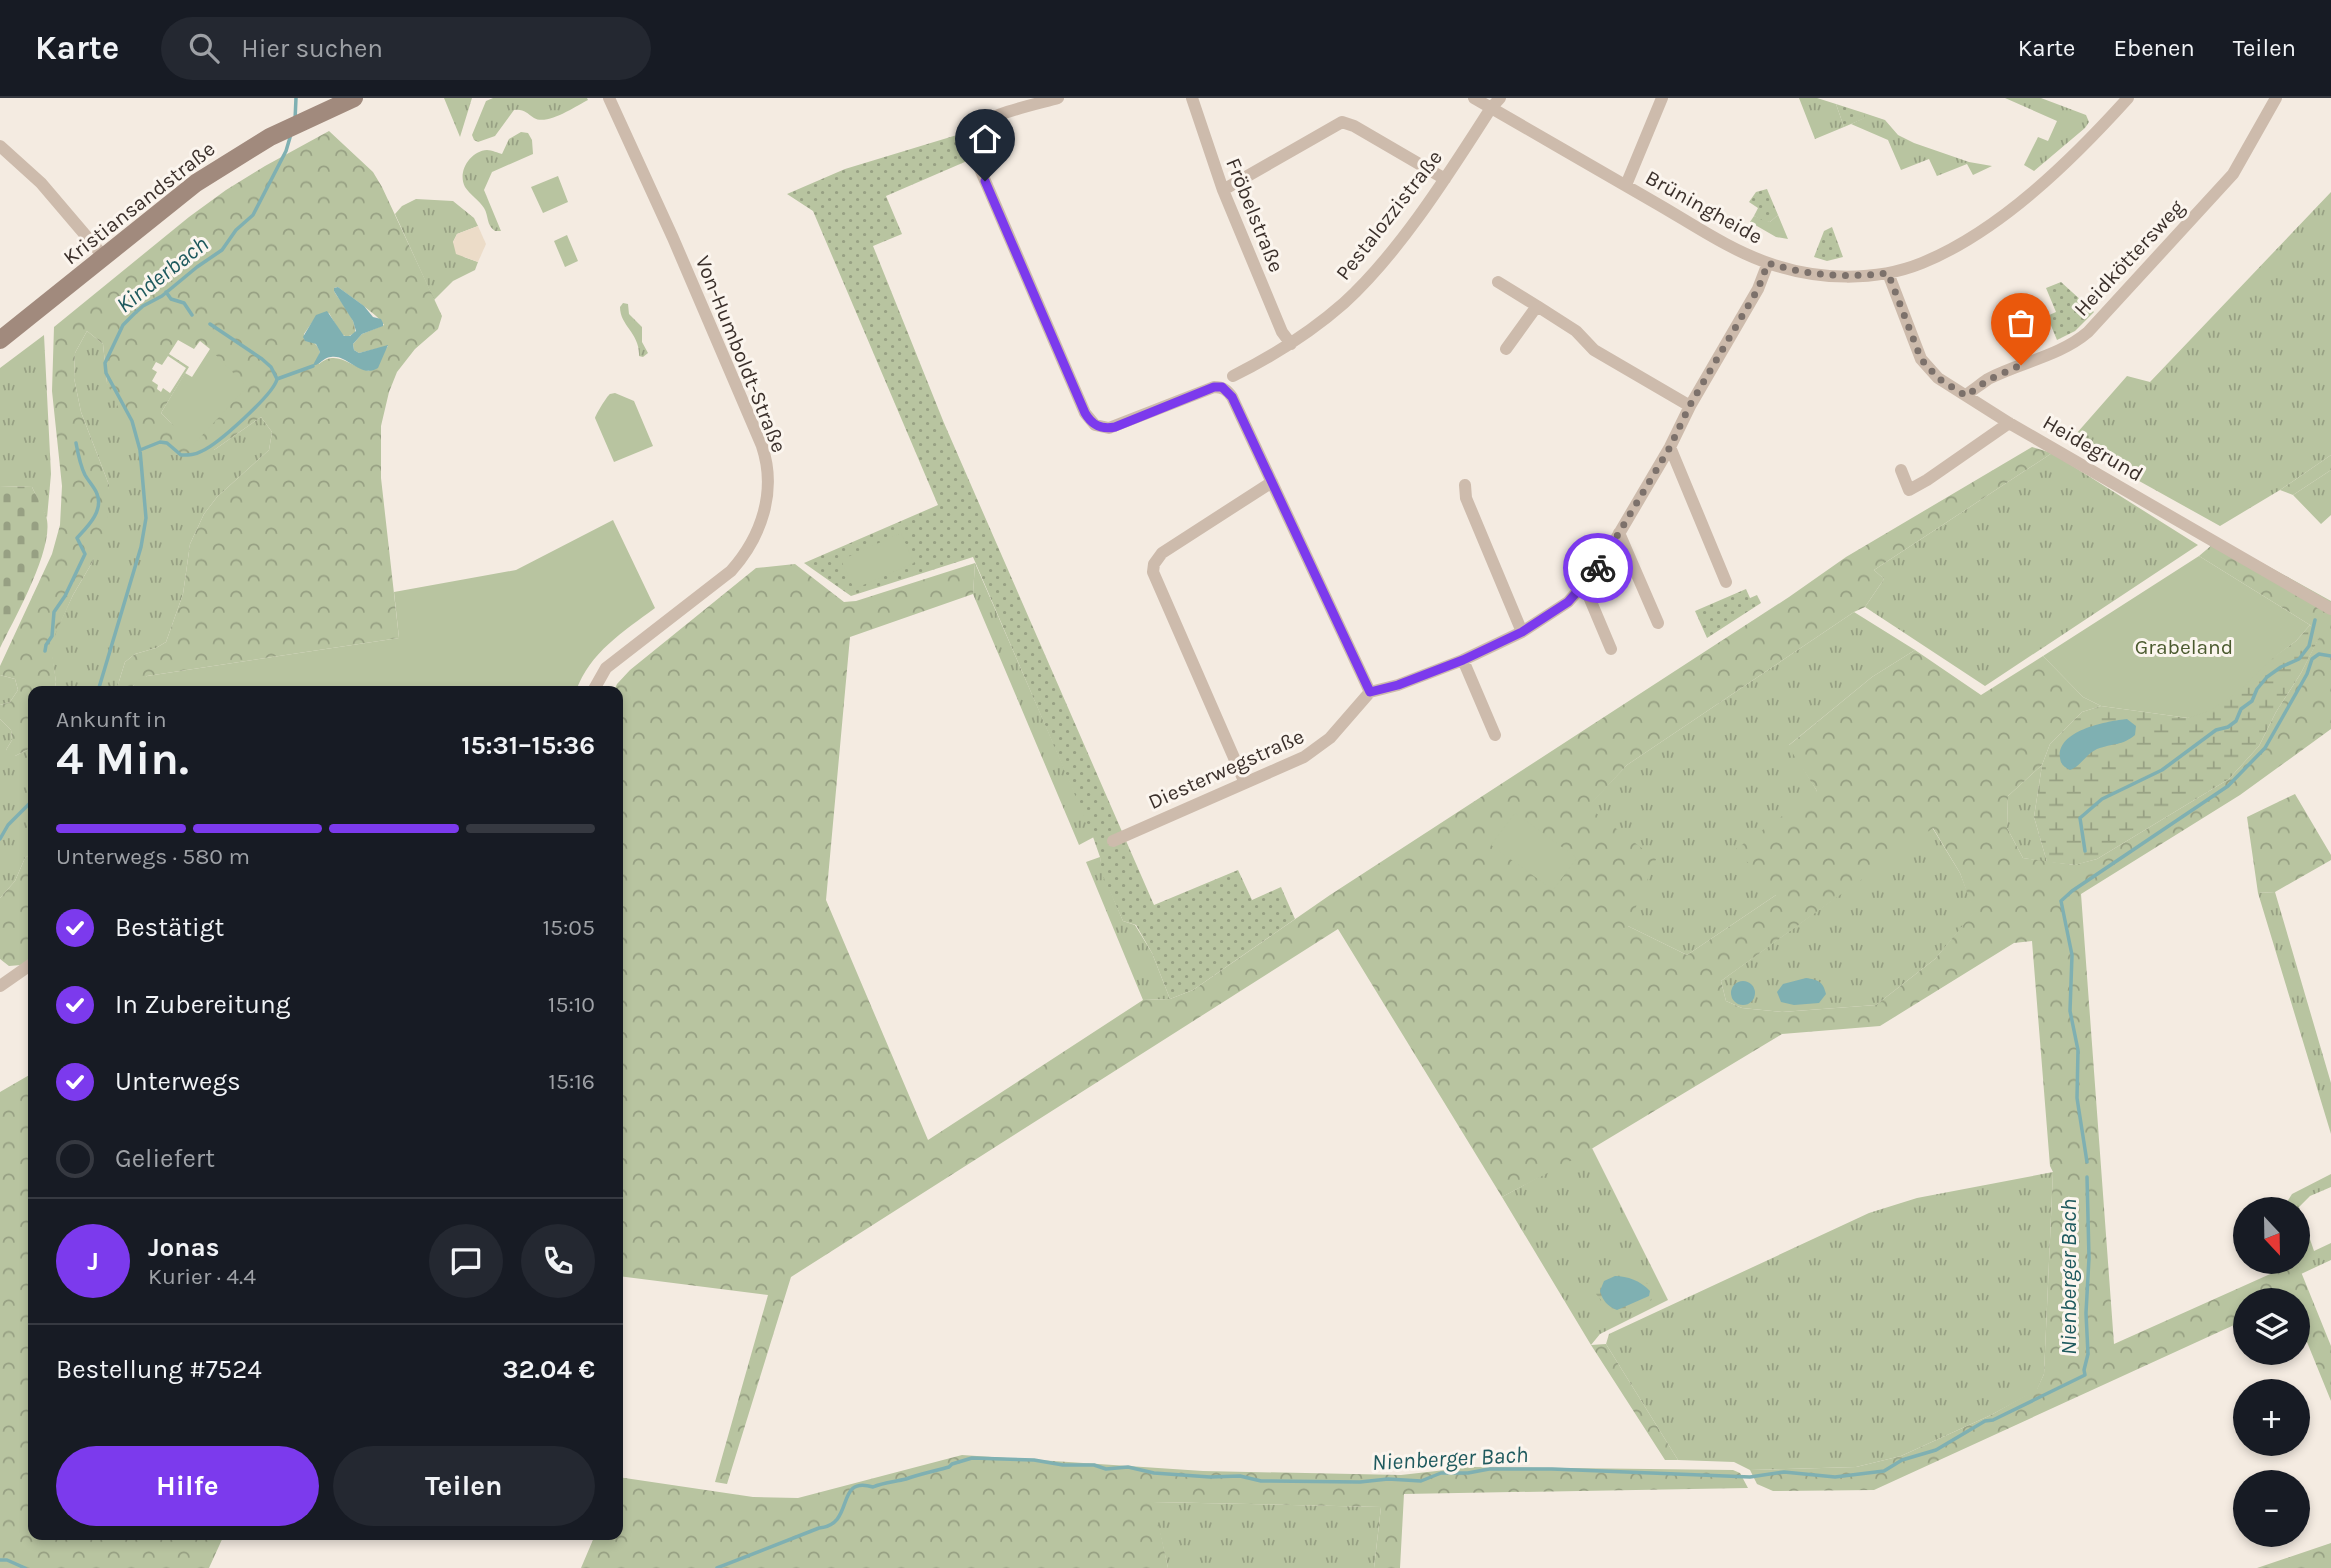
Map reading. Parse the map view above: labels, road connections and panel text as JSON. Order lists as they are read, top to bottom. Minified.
{"streets":{"street":["Kristiansandstraße","Brüningheide","Fröbelstraße","Pestalozzistraße","Heidköttersweg","Von-Humboldt-Straße","Heidegrund","Diesterwegstraße"]},"crossings":[["Brüningheide","Pestalozzistraße"],["Brüningheide","Heidegrund"],["Fröbelstraße","Pestalozzistraße"],["Heidköttersweg","Heidegrund"]],"water":["Kinderbach","Nienberger Bach"],"parks":["Grabeland"],"north":"bottom","page":{"header":"Karte","search":"Hier suchen","nav":["Karte","Ebenen","Teilen"],"heading":["4 Min.","Ankunft in","15:31–15:36"],"panel":["Jonas","Kurier · 4.4","Bestellung #7524","32.04 €"],"bar":"Unterwegs · 580 m","list":[["Bestätigt","15:05"],["In Zubereitung","15:10"],["Unterwegs","15:16"],"Geliefert"],"map_buttons":["+","−"],"round":"J","buttons":["Hilfe","Teilen"]}}
